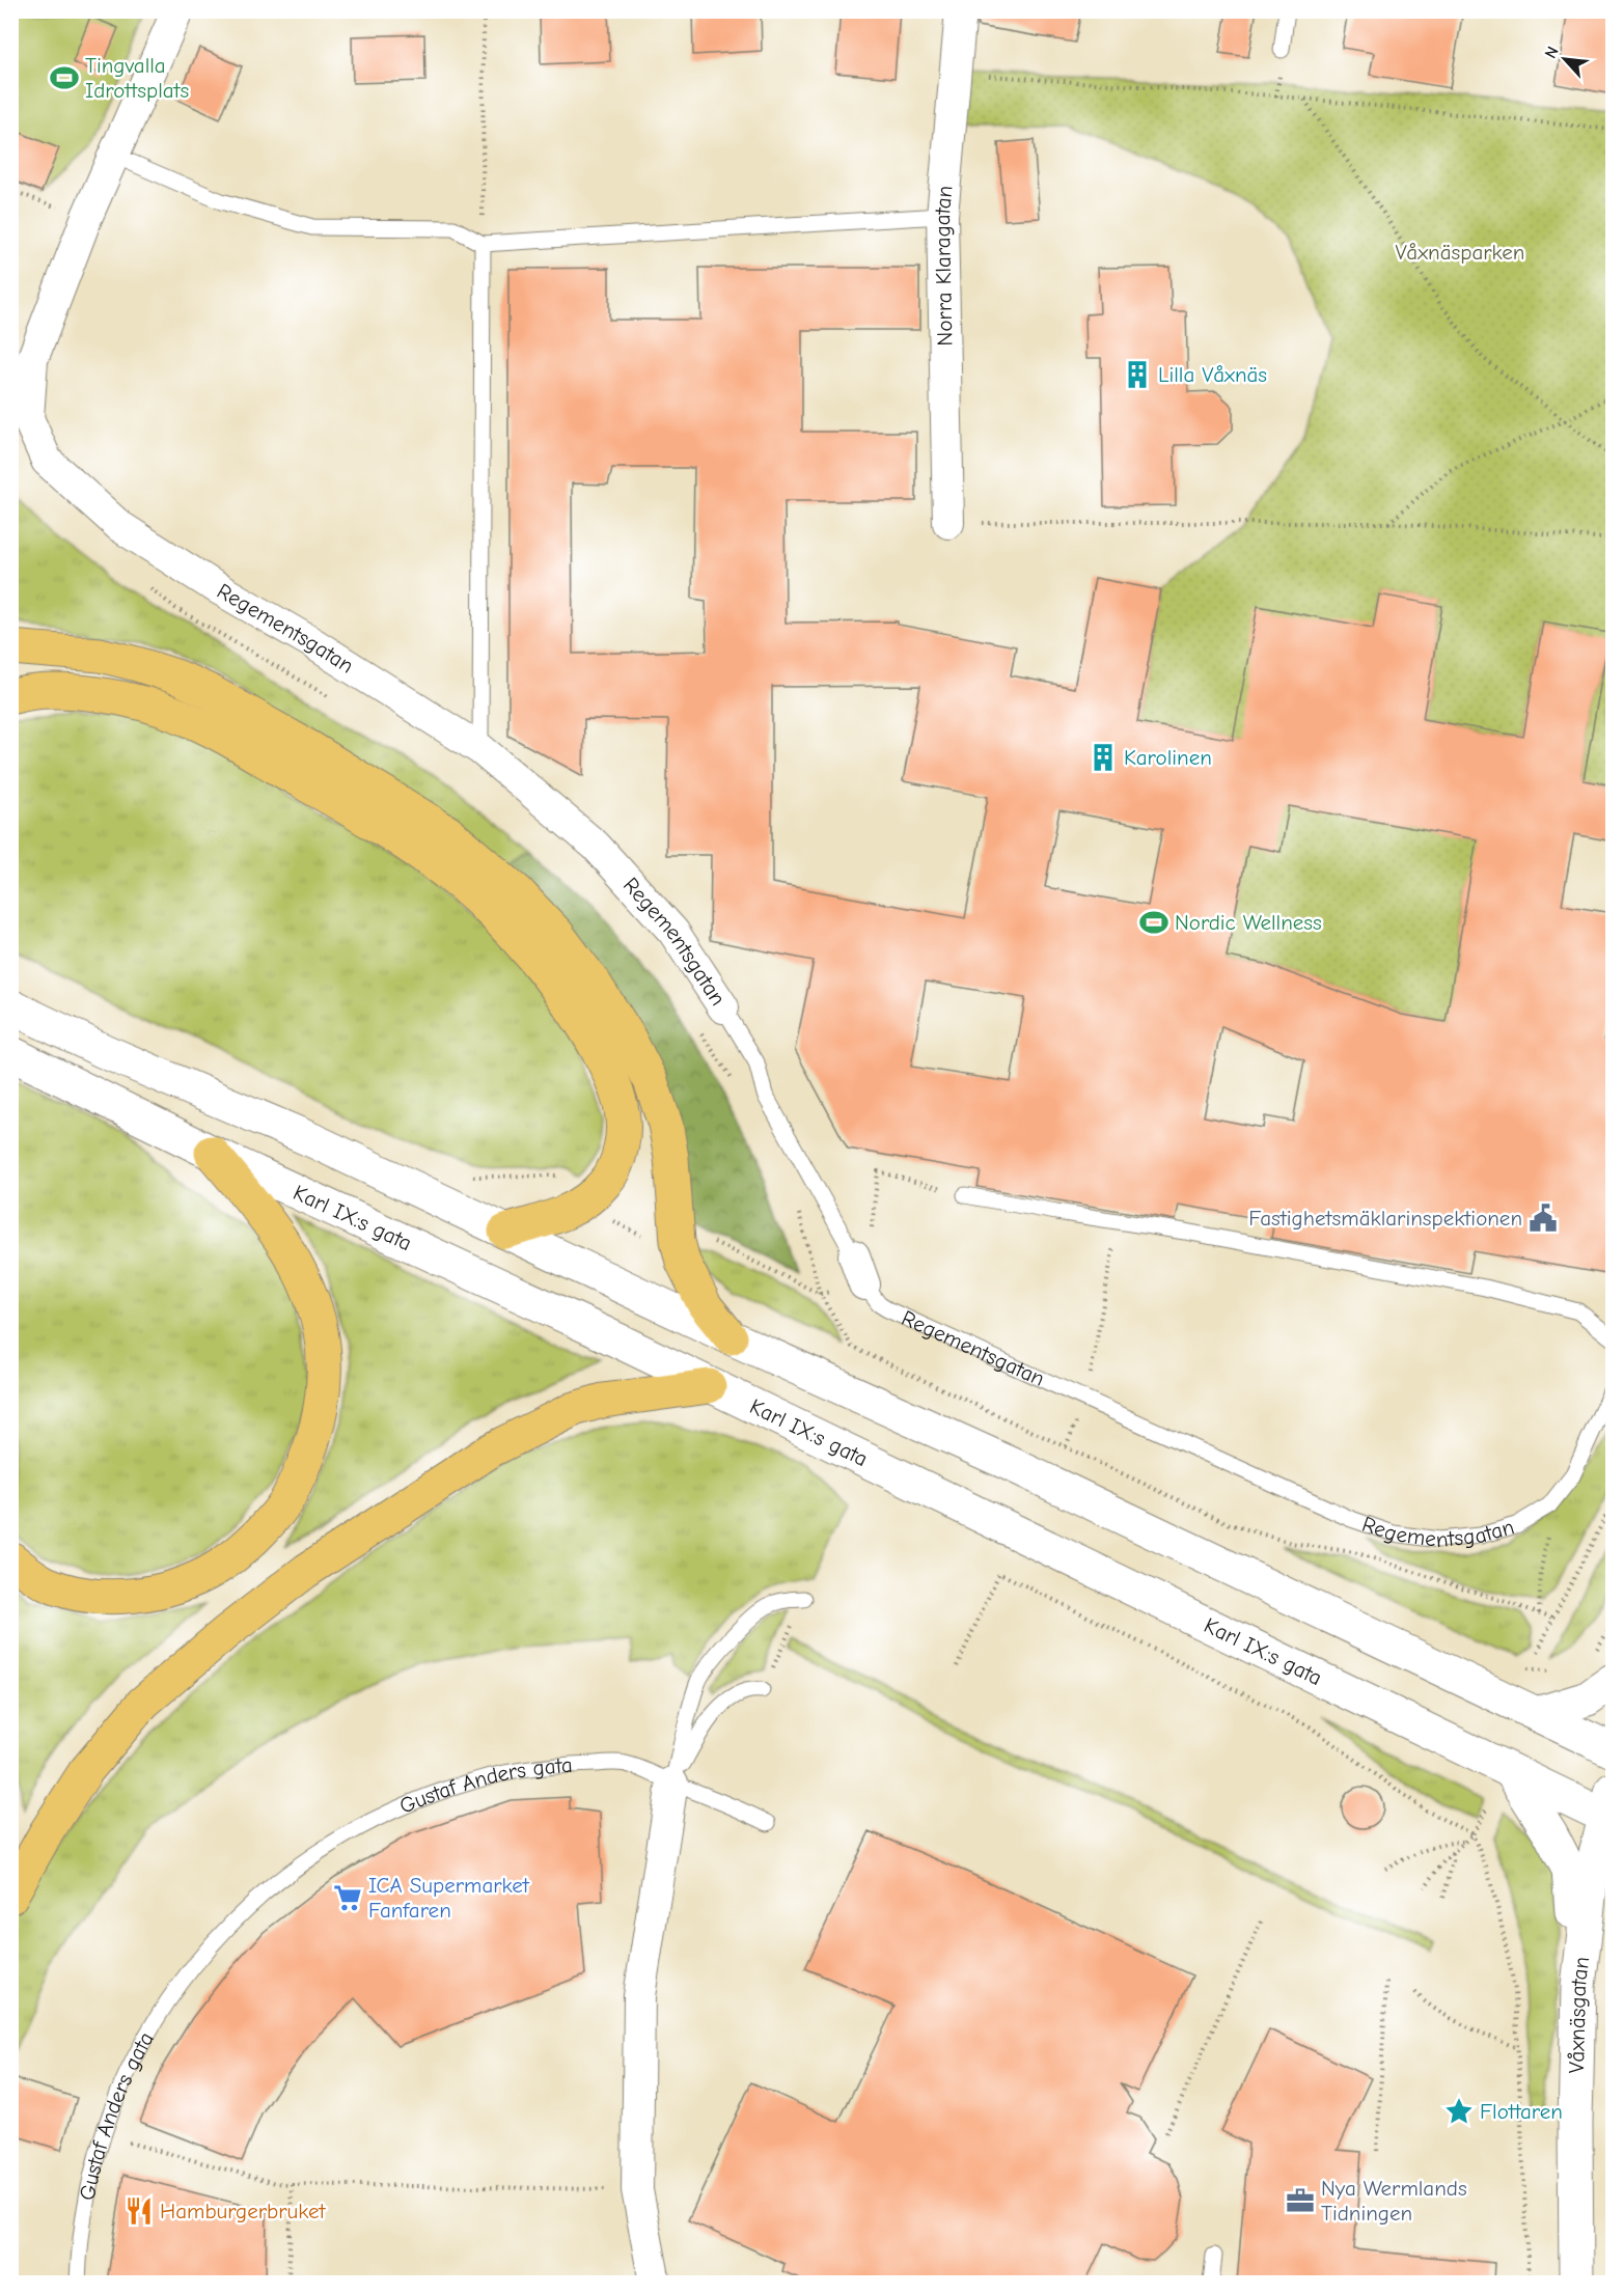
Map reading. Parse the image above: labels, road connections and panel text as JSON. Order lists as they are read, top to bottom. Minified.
{"streets":{"street":["Norra Klaragatan","Regementsgatan","Karl IX:s gata","Våxnäsgatan"],"lane":["Gustaf Anders gata"]},"crossings":[["Karl IX:s gata","Våxnäsgatan"]],"parks":["Våxnäsparken"],"places":{"sports":["Tingvalla Idrottsplats","Nordic Wellness"],"building":["Lilla Våxnäs","Karolinen"],"public building":["Fastighetsmäklarinspektionen"],"supermarket":["ICA Supermarket Fanfaren"],"place":["Flottaren"],"office":["Nya Wermlands Tidningen"],"restaurant":["Hamburgerbruket"]},"north":"top left"}
